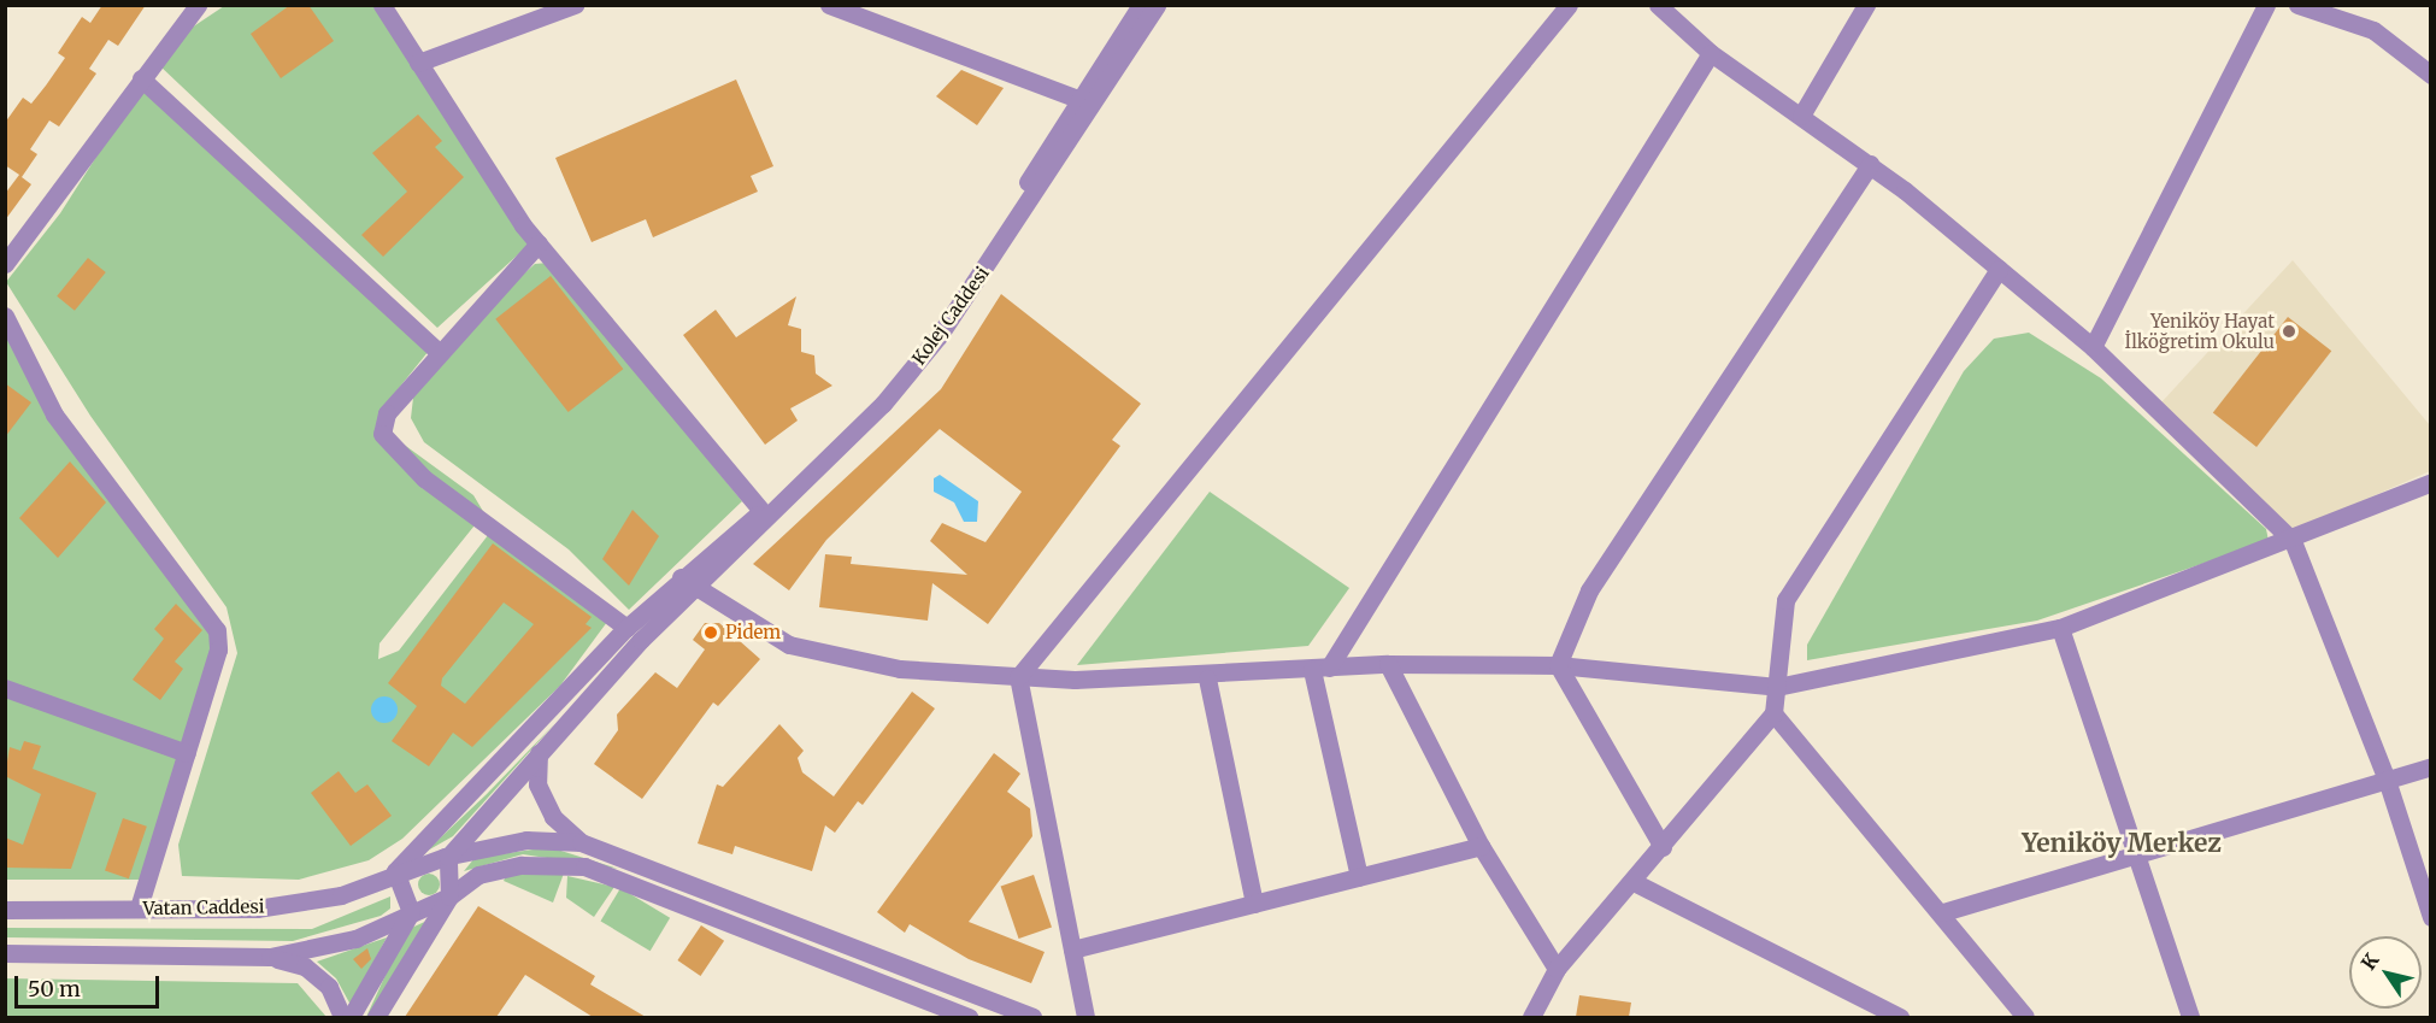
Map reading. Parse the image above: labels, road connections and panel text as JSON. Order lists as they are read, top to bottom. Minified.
{"streets":{"street":["Kolej Caddesi","Vatan Caddesi"]},"districts":["Yeniköy Merkez"],"places":["Yeniköy Hayat İlköğretim Okulu","Pidem"],"scale_bar":"50 m","north":"top left"}
